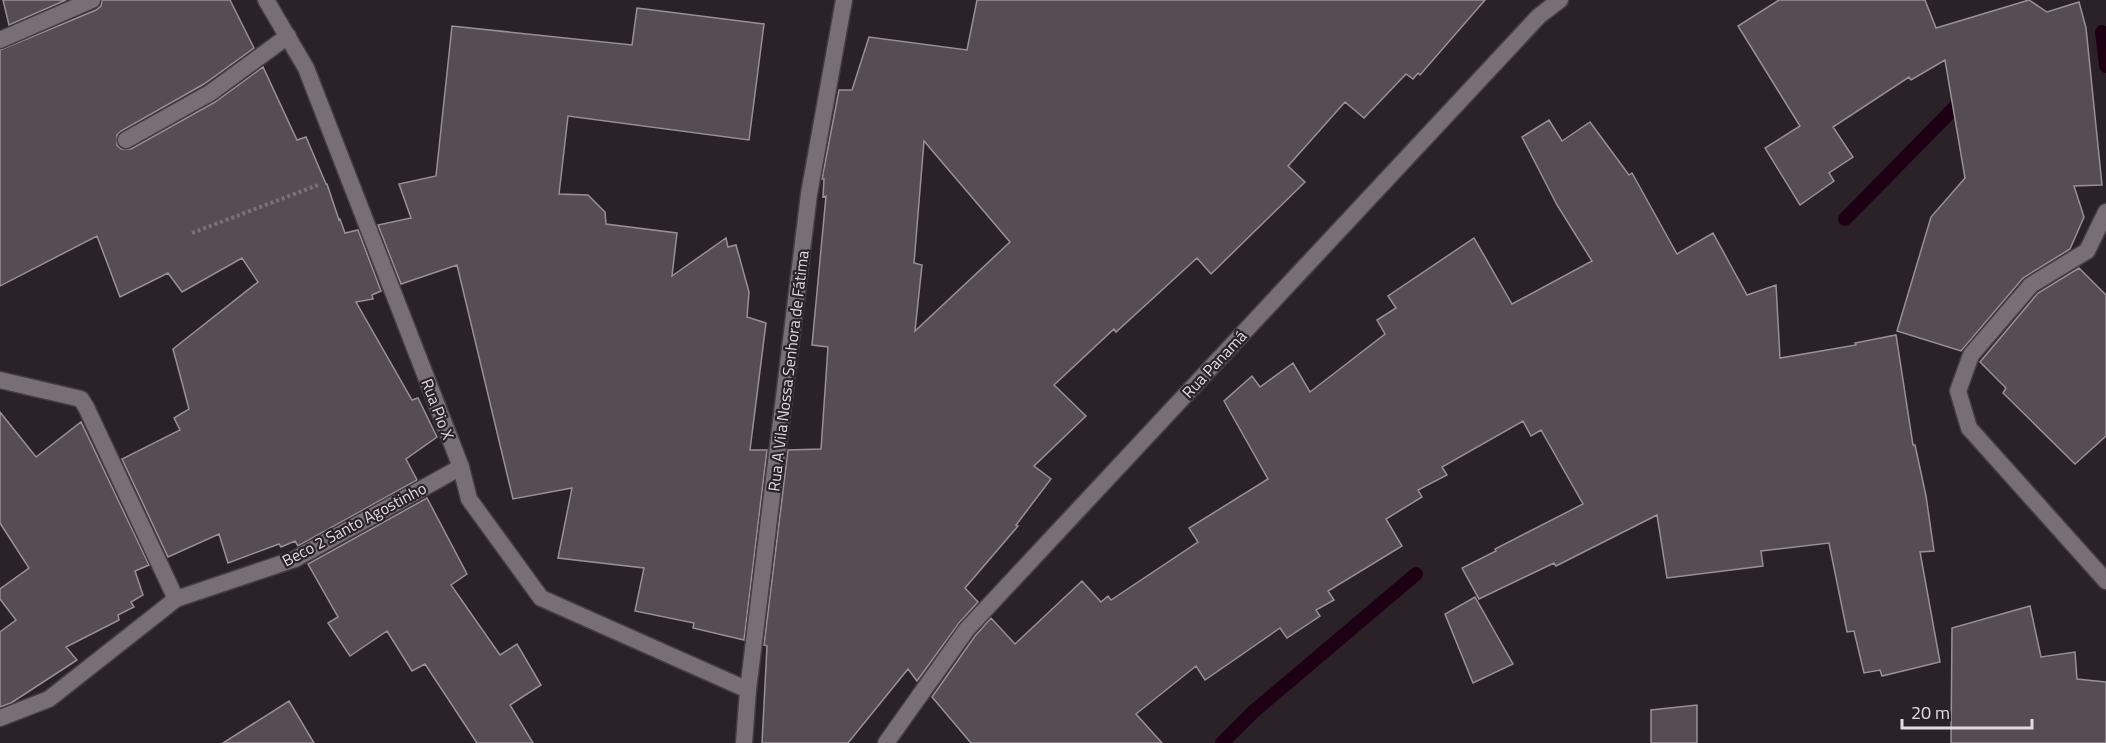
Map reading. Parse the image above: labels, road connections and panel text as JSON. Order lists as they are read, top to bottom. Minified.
{"streets":{"street":["Rua Panamá","Rua A Vila Nossa Senhora de Fátima","Rua Pio X","Beco 2 Santo Agostinho"]},"crossings":[["Rua A Vila Nossa Senhora de Fátima","Rua Pio X"],["Rua Pio X","Beco 2 Santo Agostinho"]],"scale_bar":"20 m"}
